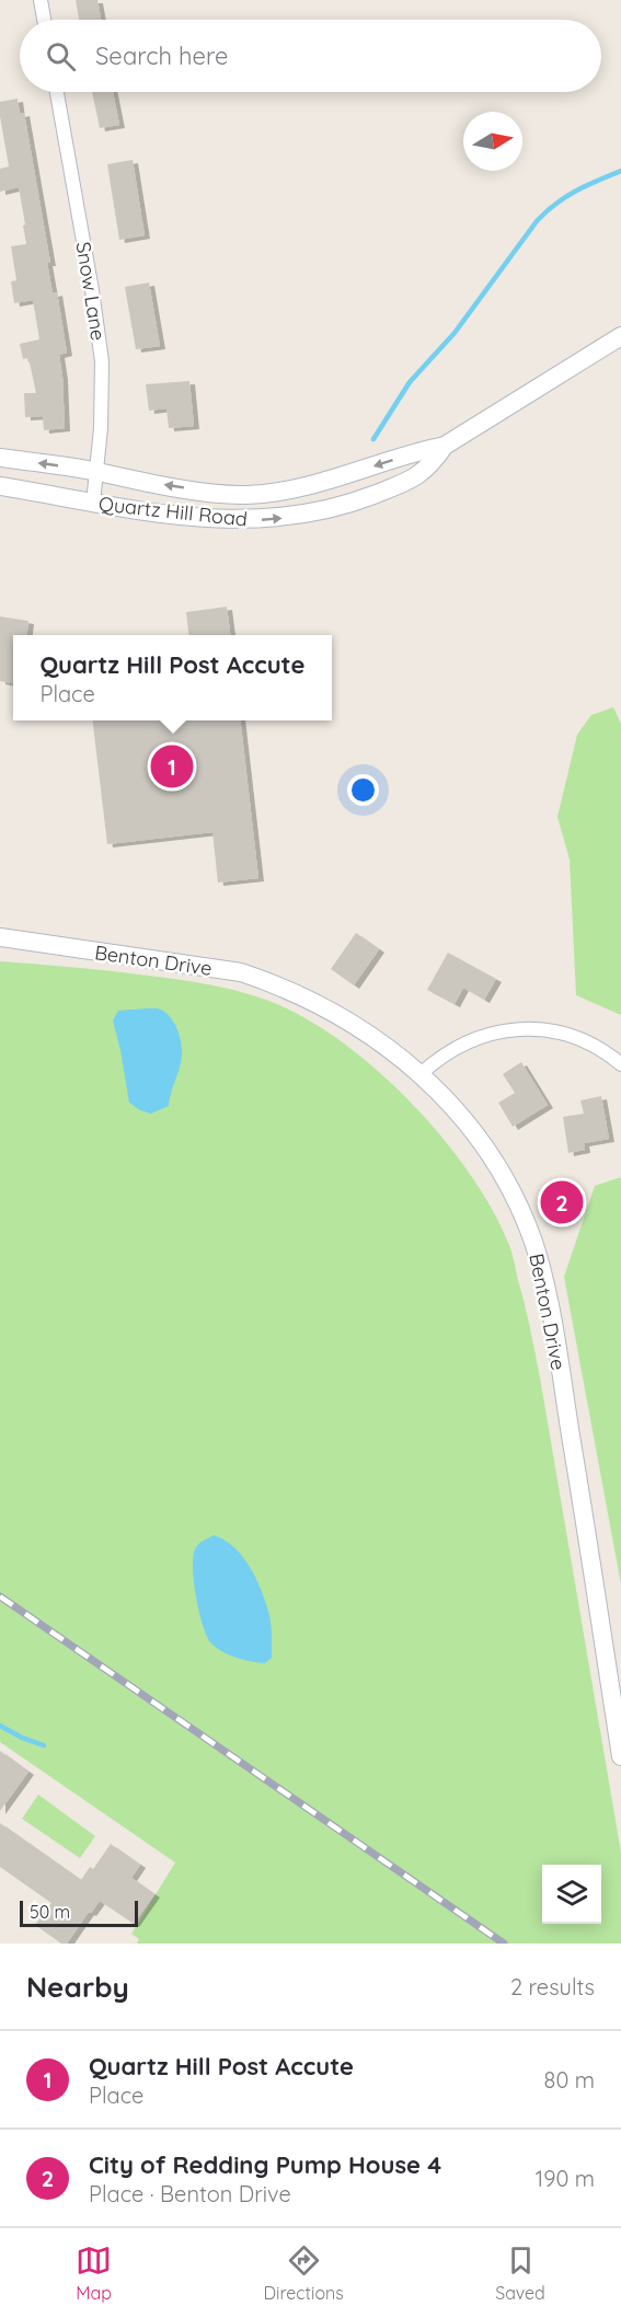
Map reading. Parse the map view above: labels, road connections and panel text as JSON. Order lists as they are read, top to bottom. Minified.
{"streets":{"street":["Snow Lane","Quartz Hill Road","Benton Drive"]},"crossings":[["Snow Lane","Quartz Hill Road"]],"scale_bar":"50 m","north":"right","page":{"search":"Search here","popup":["Quartz Hill Post Accute","Place"],"pins":["1","2"],"scale":"50 m","heading":["Nearby","2 results"],"list":[{"mark":"1","name":"Quartz Hill Post Accute","note":"Place","value":"80 m"},{"mark":"2","name":"City of Redding Pump House 4","note":"Place · Benton Drive","value":"190 m"}],"nav":["Map","Directions","Saved"]}}
